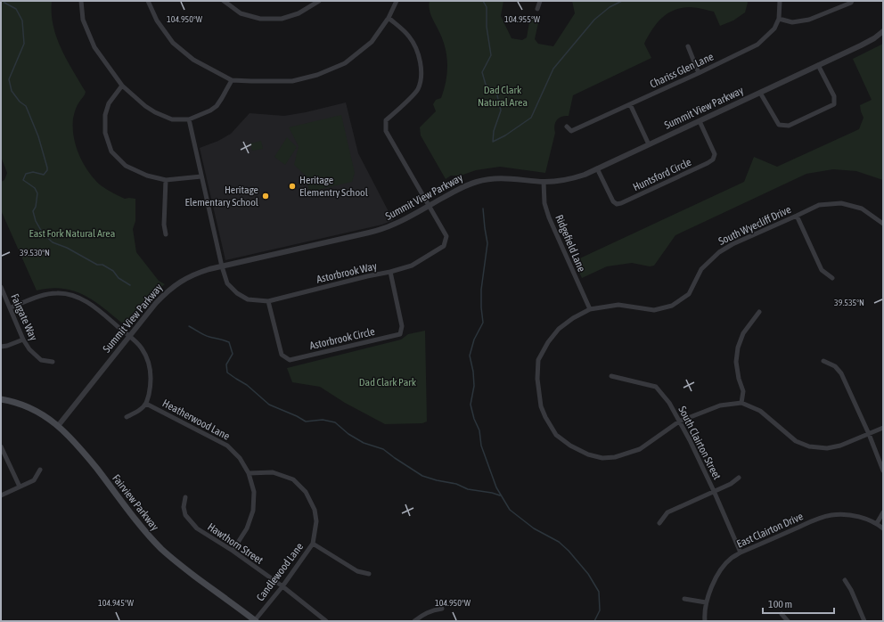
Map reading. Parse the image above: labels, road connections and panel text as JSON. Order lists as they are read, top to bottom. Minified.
{"streets":{"main road":["Fairview Parkway"],"street":["Chariss Glen Lane","Summit View Parkway","Huntsford Circle","South Wyecliff Drive","Ridgefield Lane","Astorbrook Way","Fairgate Way","Astorbrook Circle","Heatherwood Lane","South Clairton Street","East Clairton Drive","Hawthorn Street","Candlewood Lane"]},"crossings":[["Summit View Parkway","Huntsford Circle"],["Summit View Parkway","Ridgefield Lane"],["Summit View Parkway","Astorbrook Way"],["Summit View Parkway","Fairview Parkway"],["South Wyecliff Drive","Ridgefield Lane"],["South Wyecliff Drive","South Clairton Street"],["Astorbrook Way","Astorbrook Circle"],["Heatherwood Lane","Hawthorn Street"],["Heatherwood Lane","Candlewood Lane"],["South Clairton Street","East Clairton Drive"],["Fairview Parkway","Candlewood Lane"],["Hawthorn Street","Candlewood Lane"]],"parks":["Dad Clark Natural Area","East Fork Natural Area","Dad Clark Park"],"places":["Heritage Elementry School","Heritage Elementary School"],"scale_bar":"100 m","coordinates":["104.950°W","104.955°W","39.530°N","39.535°N","104.945°W"]}
